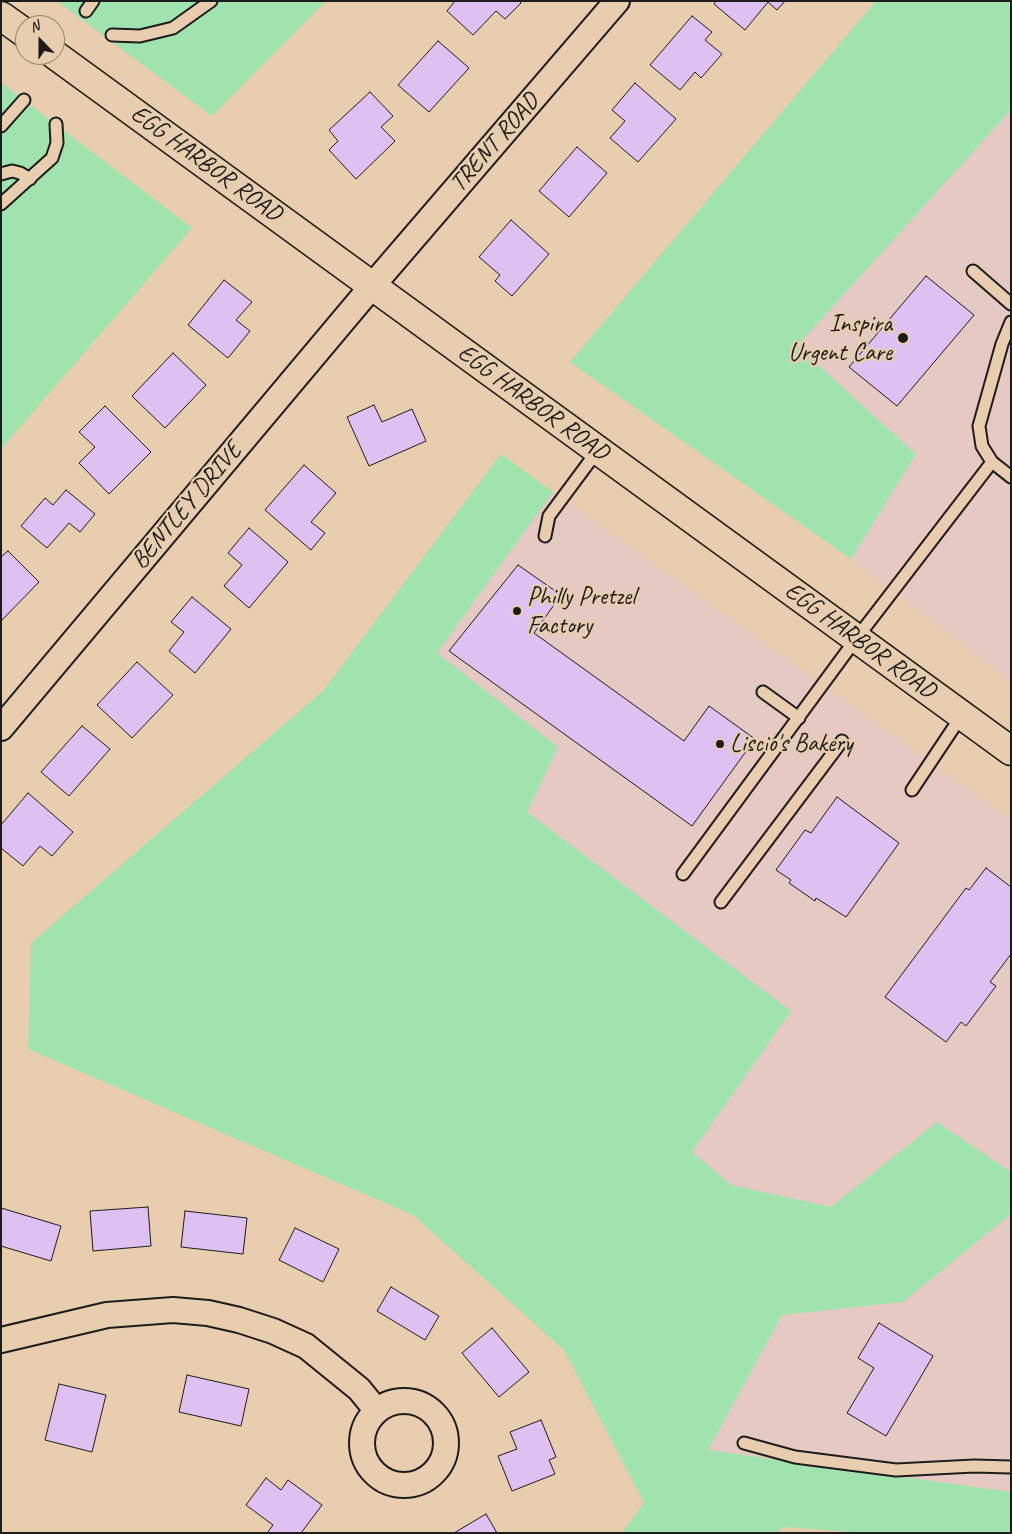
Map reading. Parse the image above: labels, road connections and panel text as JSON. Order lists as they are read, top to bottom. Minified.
{"streets":{"main road":["EGG HARBOR ROAD"],"street":["TRENT ROAD","BENTLEY DRIVE"]},"crossings":[["TRENT ROAD","EGG HARBOR ROAD"],["TRENT ROAD","BENTLEY DRIVE"],["EGG HARBOR ROAD","BENTLEY DRIVE"]],"places":["Inspira Urgent Care","Philly Pretzel Factory","Liscio's Bakery"],"north":"top"}
